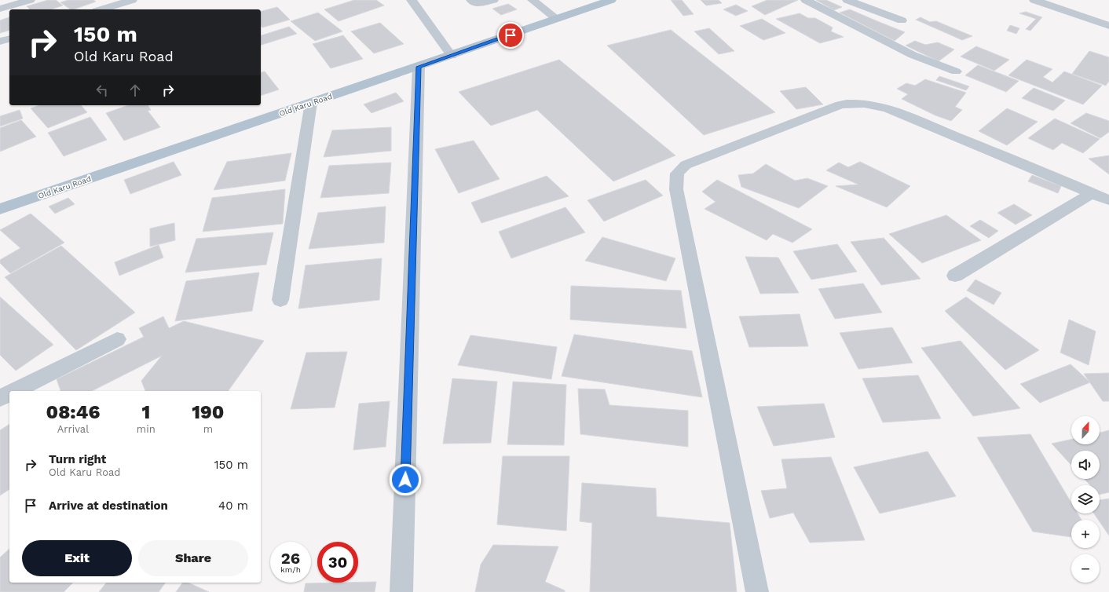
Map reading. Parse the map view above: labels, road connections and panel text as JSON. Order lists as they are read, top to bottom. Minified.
{"streets":{"main road":["Old Karu Road"]},"north":"top","page":{"turn":["150 m","Old Karu Road"],"eta":["08:46","Arrival","1","min","190","m"],"map_buttons":["+","−"],"list":[{"name":"Turn right","note":"Old Karu Road","value":"150 m"},{"name":"Arrive at destination","value":"40 m"}],"buttons":["Exit","Share"],"speed":"26 km/h","limit":"30"}}
